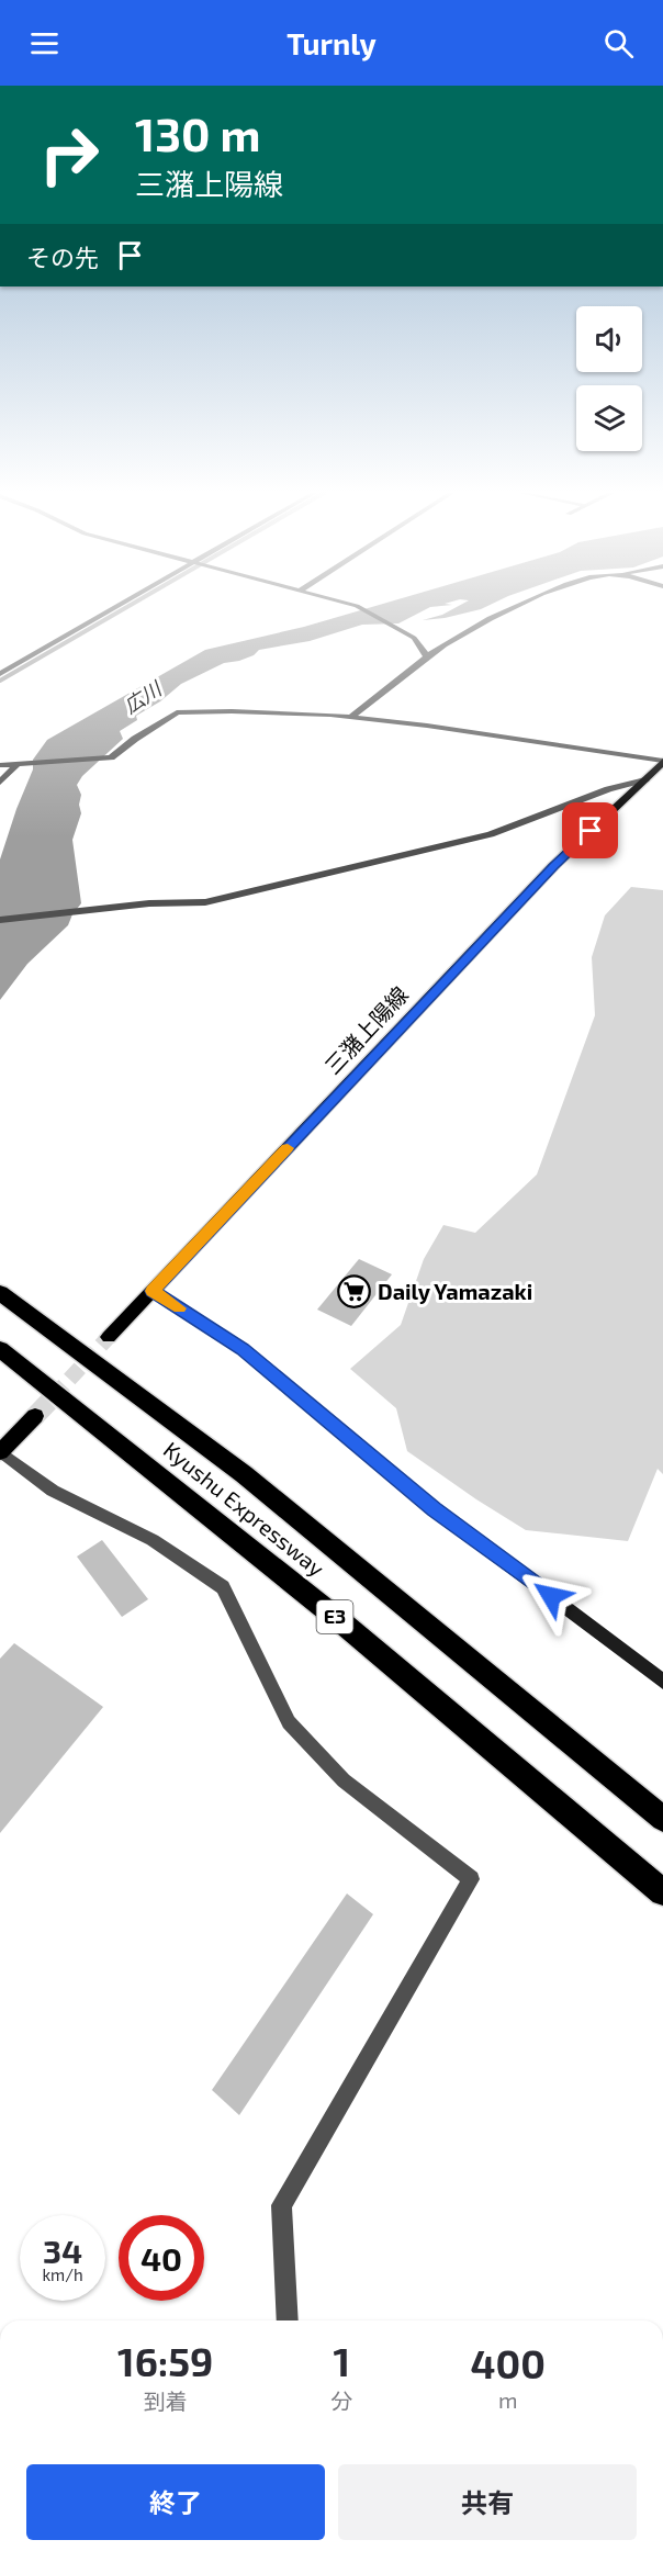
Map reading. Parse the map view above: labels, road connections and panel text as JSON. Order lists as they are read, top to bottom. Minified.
{"streets":{"highway":["Kyushu Expressway","E3"],"main road":["三潴上陽線"]},"water":["広川"],"places":{"supermarket":["Daily Yamazaki"]},"page":{"header":"Turnly","turn":["130 m","三潴上陽線"],"then":"その先","speed":"34 km/h","limit":"40","eta":["16:59","到着","1","分","400","m"],"buttons":["終了","共有"]}}
